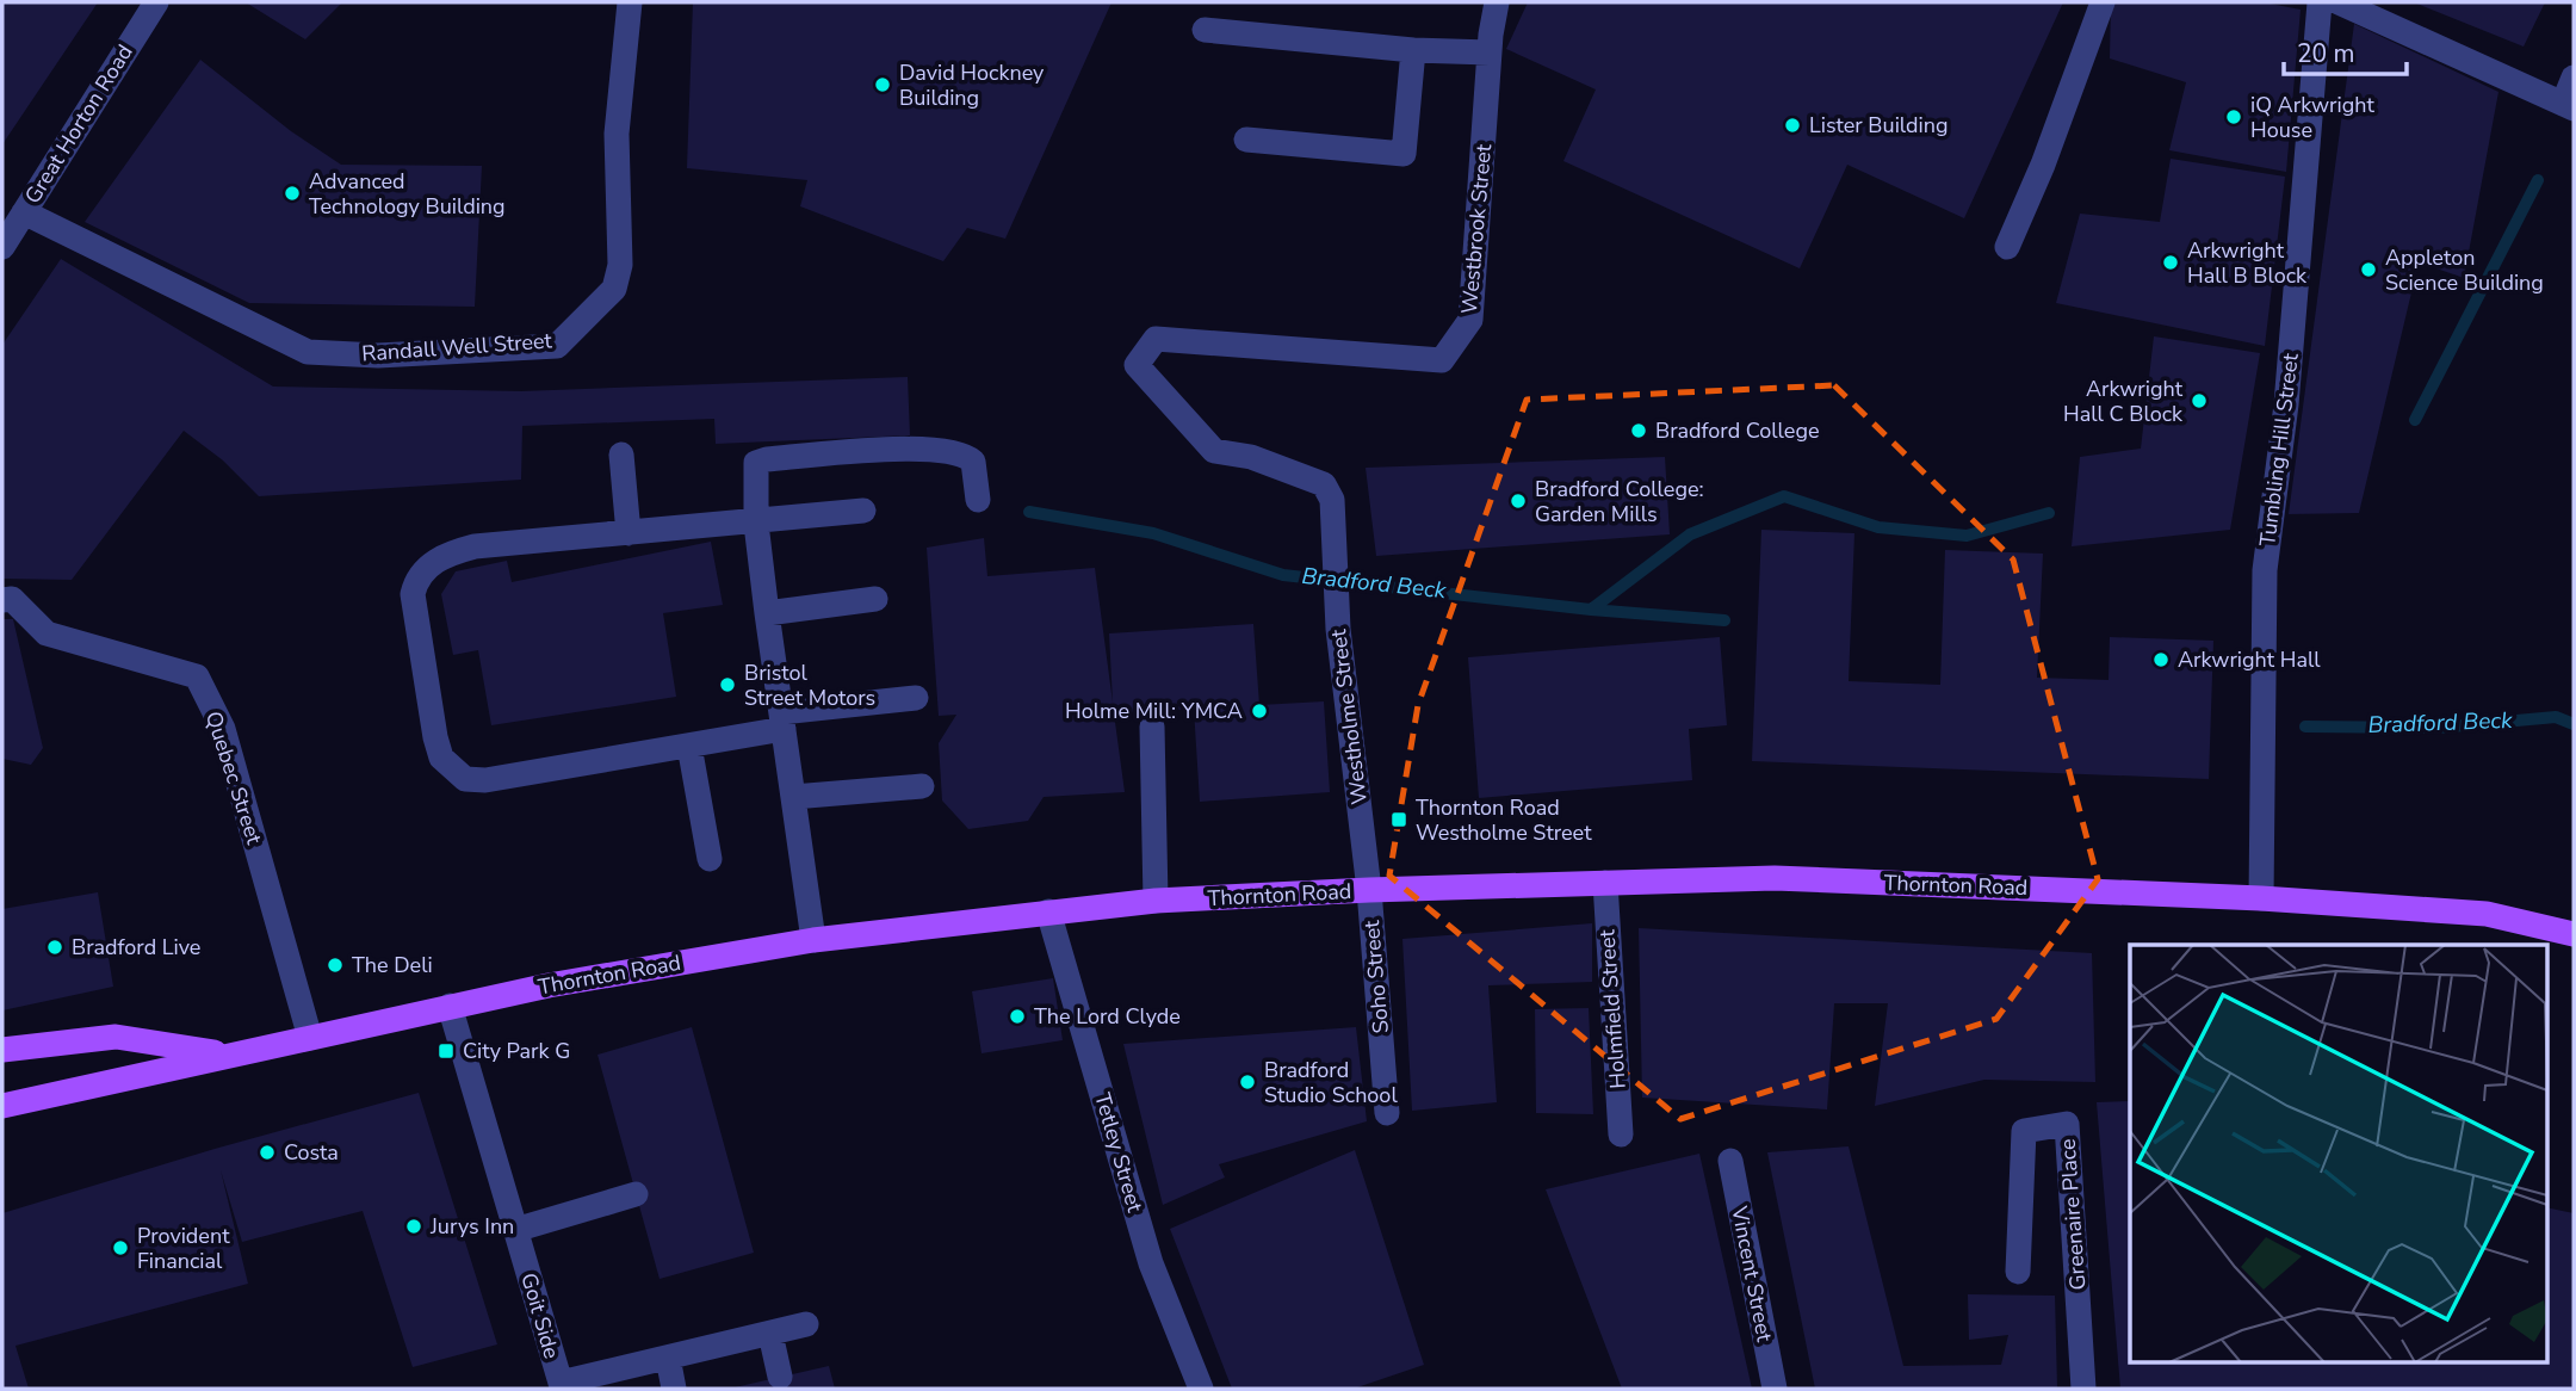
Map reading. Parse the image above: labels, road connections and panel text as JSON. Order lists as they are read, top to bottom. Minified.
{"streets":{"main road":["Thornton Road"],"street":["Great Horton Road","Westbrook Street","Randall Well Street","Tumbling Hill Street","Westholme Street","Quebec Street","Soho Street","Holmfield Street","Tetley Street","Greenaire Place","Vincent Street","Goit Side"]},"crossings":[["Great Horton Road","Randall Well Street"],["Westbrook Street","Westholme Street"],["Tumbling Hill Street","Thornton Road"],["Westholme Street","Thornton Road"],["Westholme Street","Soho Street"],["Quebec Street","Thornton Road"],["Thornton Road","Soho Street"],["Thornton Road","Holmfield Street"],["Thornton Road","Tetley Street"],["Thornton Road","Goit Side"]],"water":["Bradford Beck"],"places":{"other":["David Hockney Building","iQ Arkwright House","Lister Building","Advanced Technology Building","Arkwright Hall B Block","Appleton Science Building","Arkwright Hall C Block","Bradford College","Bradford College: Garden Mills","Arkwright Hall","Bristol Street Motors","Holme Mill: YMCA","Bradford Live","The Deli","The Lord Clyde","Bradford Studio School","Costa","Jurys Inn","Provident Financial"],"transit":["Thornton Road Westholme Street","City Park G"]},"scale_bar":"20 m"}
